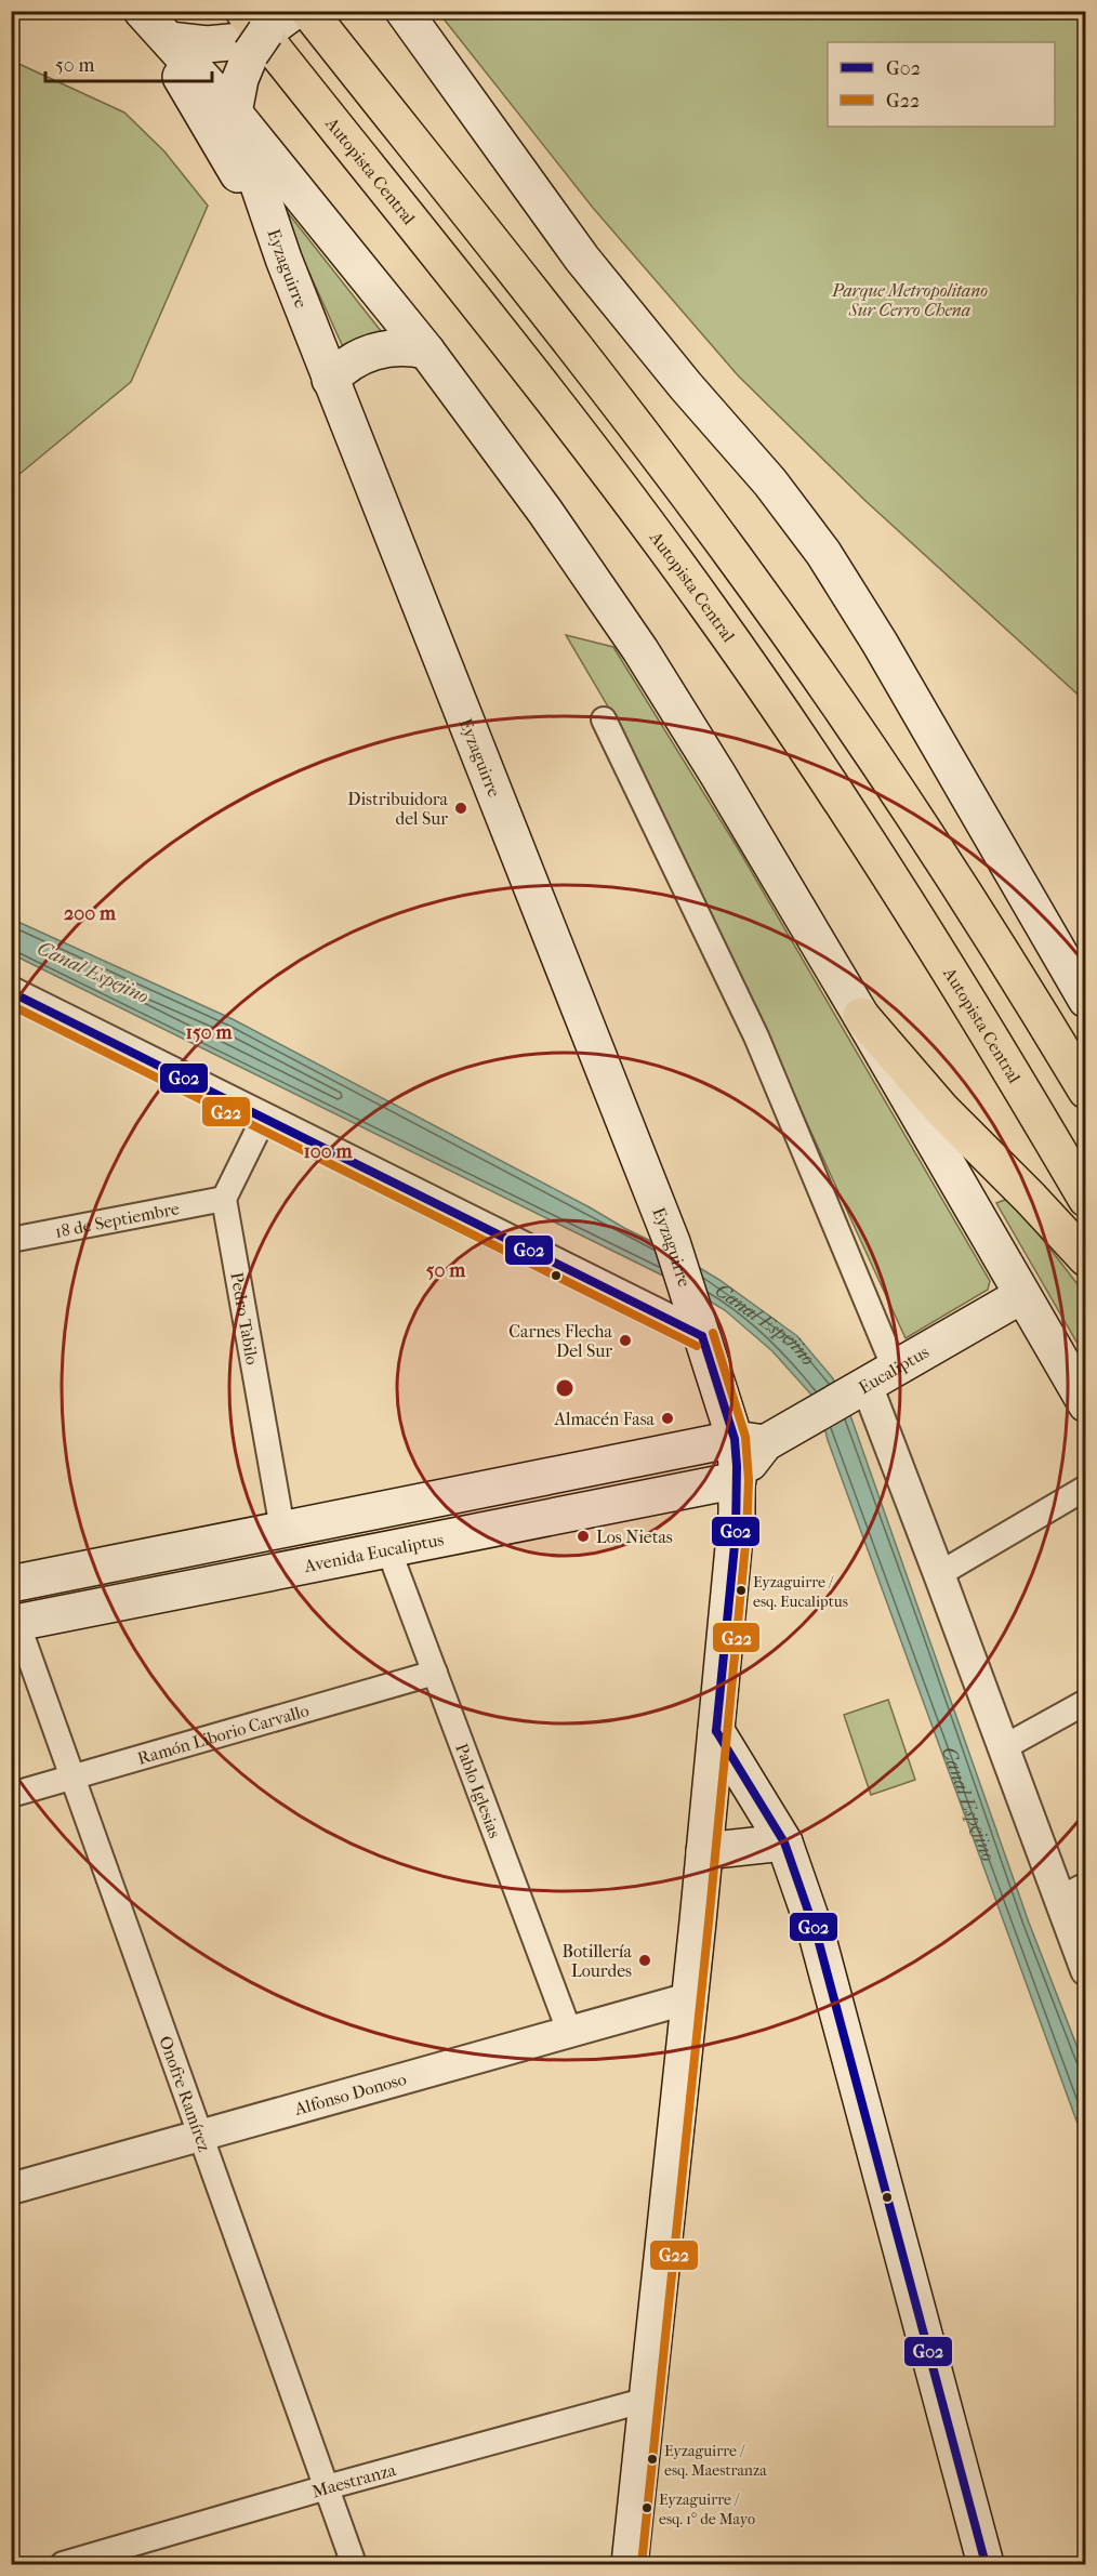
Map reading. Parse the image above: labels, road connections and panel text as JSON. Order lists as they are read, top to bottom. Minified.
{"streets":{"highway":["Autopista Central"],"main road":["Eyzaguirre","Eucaliptus","Avenida Eucaliptus"],"street":["18 de Septiembre","Pedro Tabilo","Ramón Liborio Carvallo","Pablo Iglesias","Onofre Ramírez","Alfonso Donoso","Maestranza"]},"crossings":[["Eyzaguirre","Eucaliptus"],["18 de Septiembre","Pedro Tabilo"],["Eucaliptus","Avenida Eucaliptus"],["Avenida Eucaliptus","Pablo Iglesias"],["Avenida Eucaliptus","Onofre Ramírez"],["Ramón Liborio Carvallo","Pablo Iglesias"],["Ramón Liborio Carvallo","Onofre Ramírez"],["Pablo Iglesias","Alfonso Donoso"],["Onofre Ramírez","Alfonso Donoso"],["Onofre Ramírez","Maestranza"]],"water":["Canal Espejino"],"parks":["Parque Metropolitano Sur Cerro Chena"],"places":["Distribuidora del Sur","Carnes Flecha Del Sur","Almacén Fasa","Los Nietas","Eyzaguirre / esq. Eucaliptus","Botillería Lourdes","Eyzaguirre / esq. Maestranza","Eyzaguirre / esq. 1° de Mayo"],"lines":["transit line G02","transit line G22"],"legend":["G02","G22"],"scale_bar":"50 m","rings":["200 m","150 m","100 m","50 m"]}
